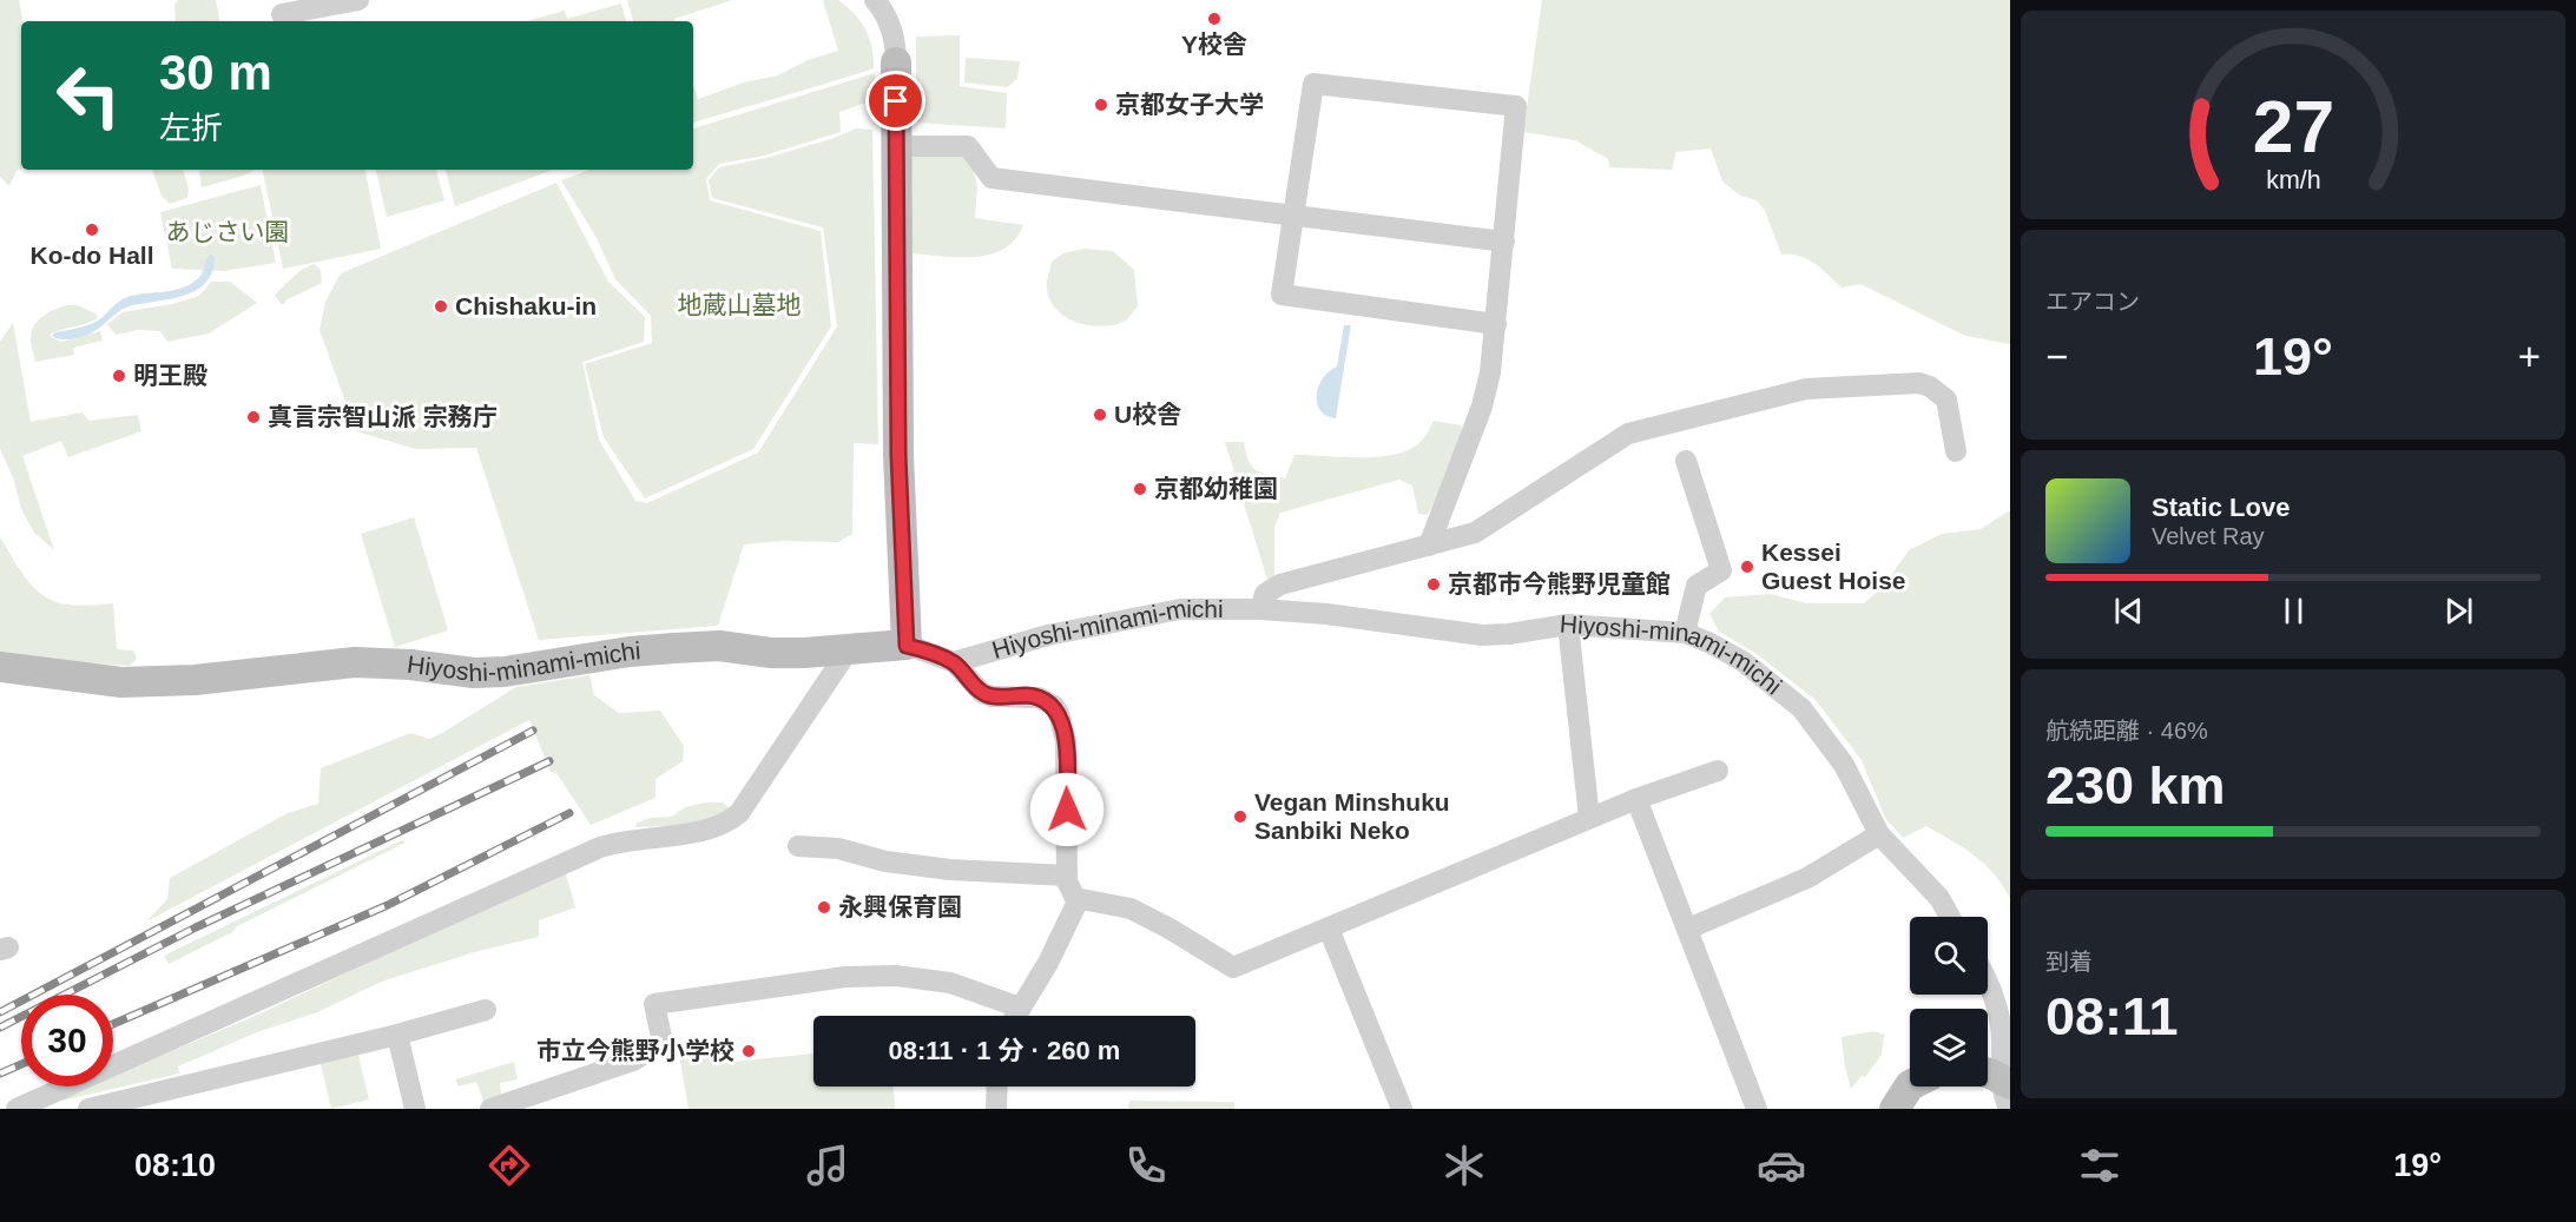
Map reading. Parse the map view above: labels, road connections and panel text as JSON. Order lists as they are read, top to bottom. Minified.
{"streets":{"street":["Hiyoshi-minami-michi"]},"parks":["あじさい園","地蔵山墓地"],"places":["Y校舎","京都女子大学","Ko-do Hall","Chishaku-in","明王殿","U校舎","真言宗智山派 宗務庁","京都幼稚園","Kessei Guest Hoise","京都市今熊野児童館","Vegan Minshuku Sanbiki Neko","永興保育園","市立今熊野小学校"],"page":{"turn":["30 m","左折"],"tile":["エアコン",["航続距離 · 46%","230 km"],["到着","08:11"]],"heat":["−","19°","+"],"song":["Static Love","Velvet Ray"],"limit":"30","trip":"08:11 · 1 分 · 260 m","tabs":["08:10","19°"],"gauge":["27","km/h"]}}
